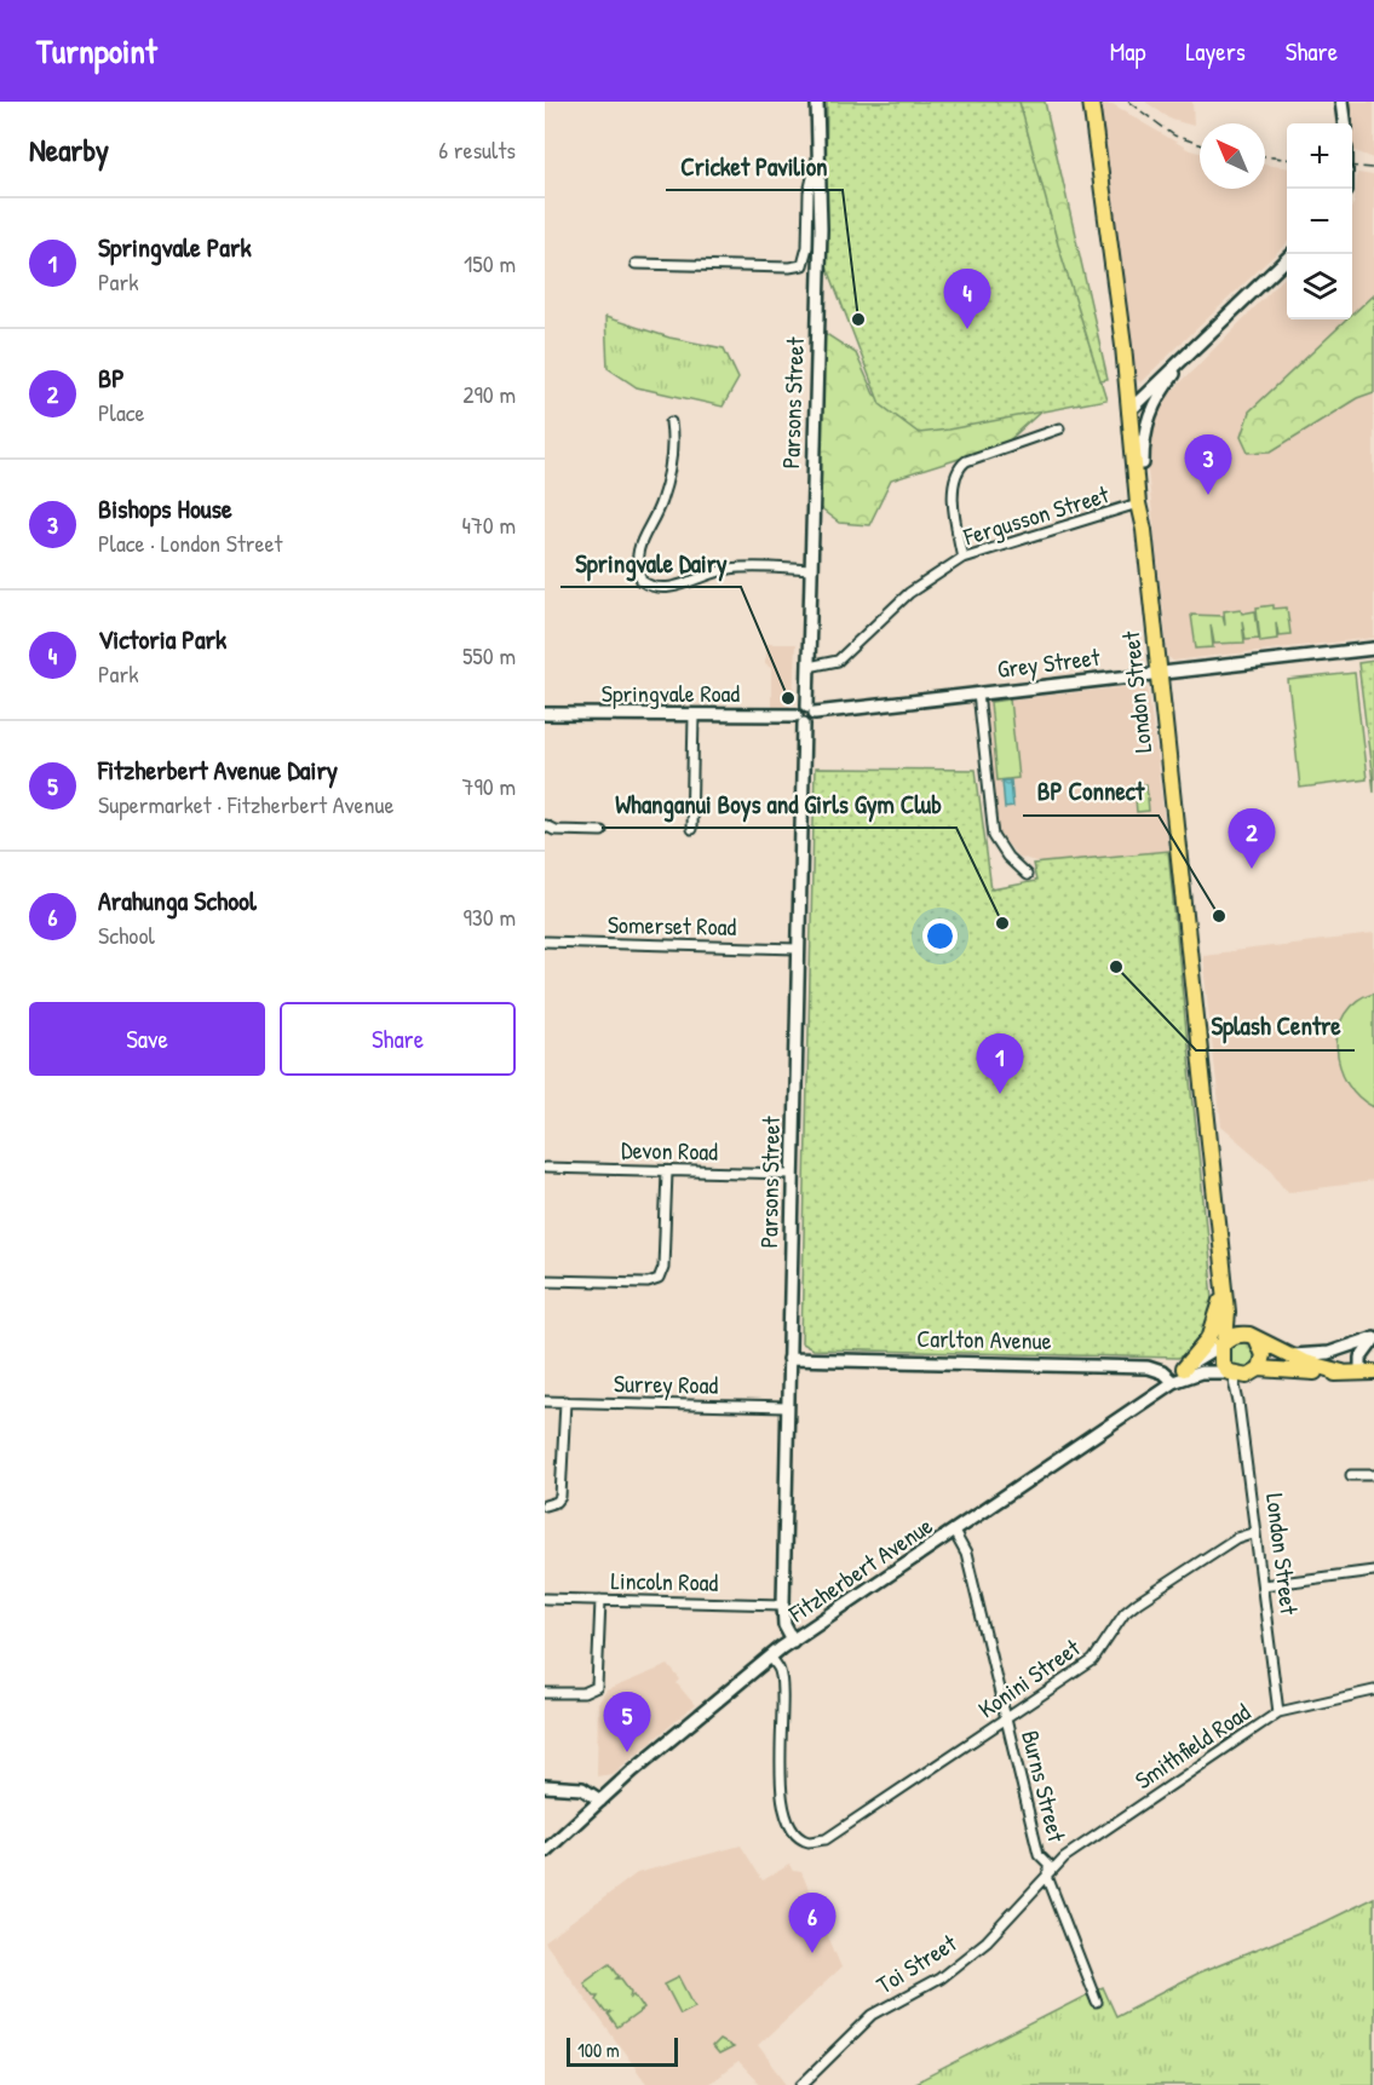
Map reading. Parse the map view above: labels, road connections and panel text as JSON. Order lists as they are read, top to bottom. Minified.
{"streets":{"highway":["London Street"],"main road":["Parsons Street","Grey Street","Springvale Road","Carlton Avenue","Fitzherbert Avenue"],"street":["Fergusson Street","Somerset Road","Devon Road","Surrey Road","Lincoln Road","Konini Street","Smithfield Road","Burns Street","Toi Street"]},"crossings":[["Parsons Street","Fergusson Street"],["Parsons Street","Grey Street"],["Parsons Street","Springvale Road"],["Parsons Street","Somerset Road"],["Parsons Street","Devon Road"],["Parsons Street","Carlton Avenue"],["Parsons Street","Surrey Road"],["Parsons Street","Fitzherbert Avenue"],["Parsons Street","Lincoln Road"],["Fergusson Street","London Street"],["Grey Street","London Street"],["London Street","Fitzherbert Avenue"],["London Street","Konini Street"],["London Street","Smithfield Road"],["Carlton Avenue","Fitzherbert Avenue"],["Fitzherbert Avenue","Konini Street"],["Fitzherbert Avenue","Burns Street"],["Konini Street","Burns Street"],["Smithfield Road","Burns Street"],["Smithfield Road","Toi Street"],["Burns Street","Toi Street"]],"places":["Cricket Pavilion","Springvale Dairy","BP Connect","Whanganui Boys and Girls Gym Club","Splash Centre"],"scale_bar":"100 m","north":"top left","page":{"header":"Turnpoint","nav":["Map","Layers","Share"],"heading":["Nearby","6 results"],"map_buttons":["+","−"],"list":[{"mark":"1","name":"Springvale Park","note":"Park","value":"150 m"},{"mark":"2","name":"BP","note":"Place","value":"290 m"},{"mark":"3","name":"Bishops House","note":"Place · London Street","value":"470 m"},{"mark":"4","name":"Victoria Park","note":"Park","value":"550 m"},{"mark":"5","name":"Fitzherbert Avenue Dairy","note":"Supermarket · Fitzherbert Avenue","value":"790 m"},{"mark":"6","name":"Arahunga School","note":"School","value":"930 m"}],"pins":["4","3","2","1","5","6"],"buttons":["Save","Share"],"scale":"100 m"}}
